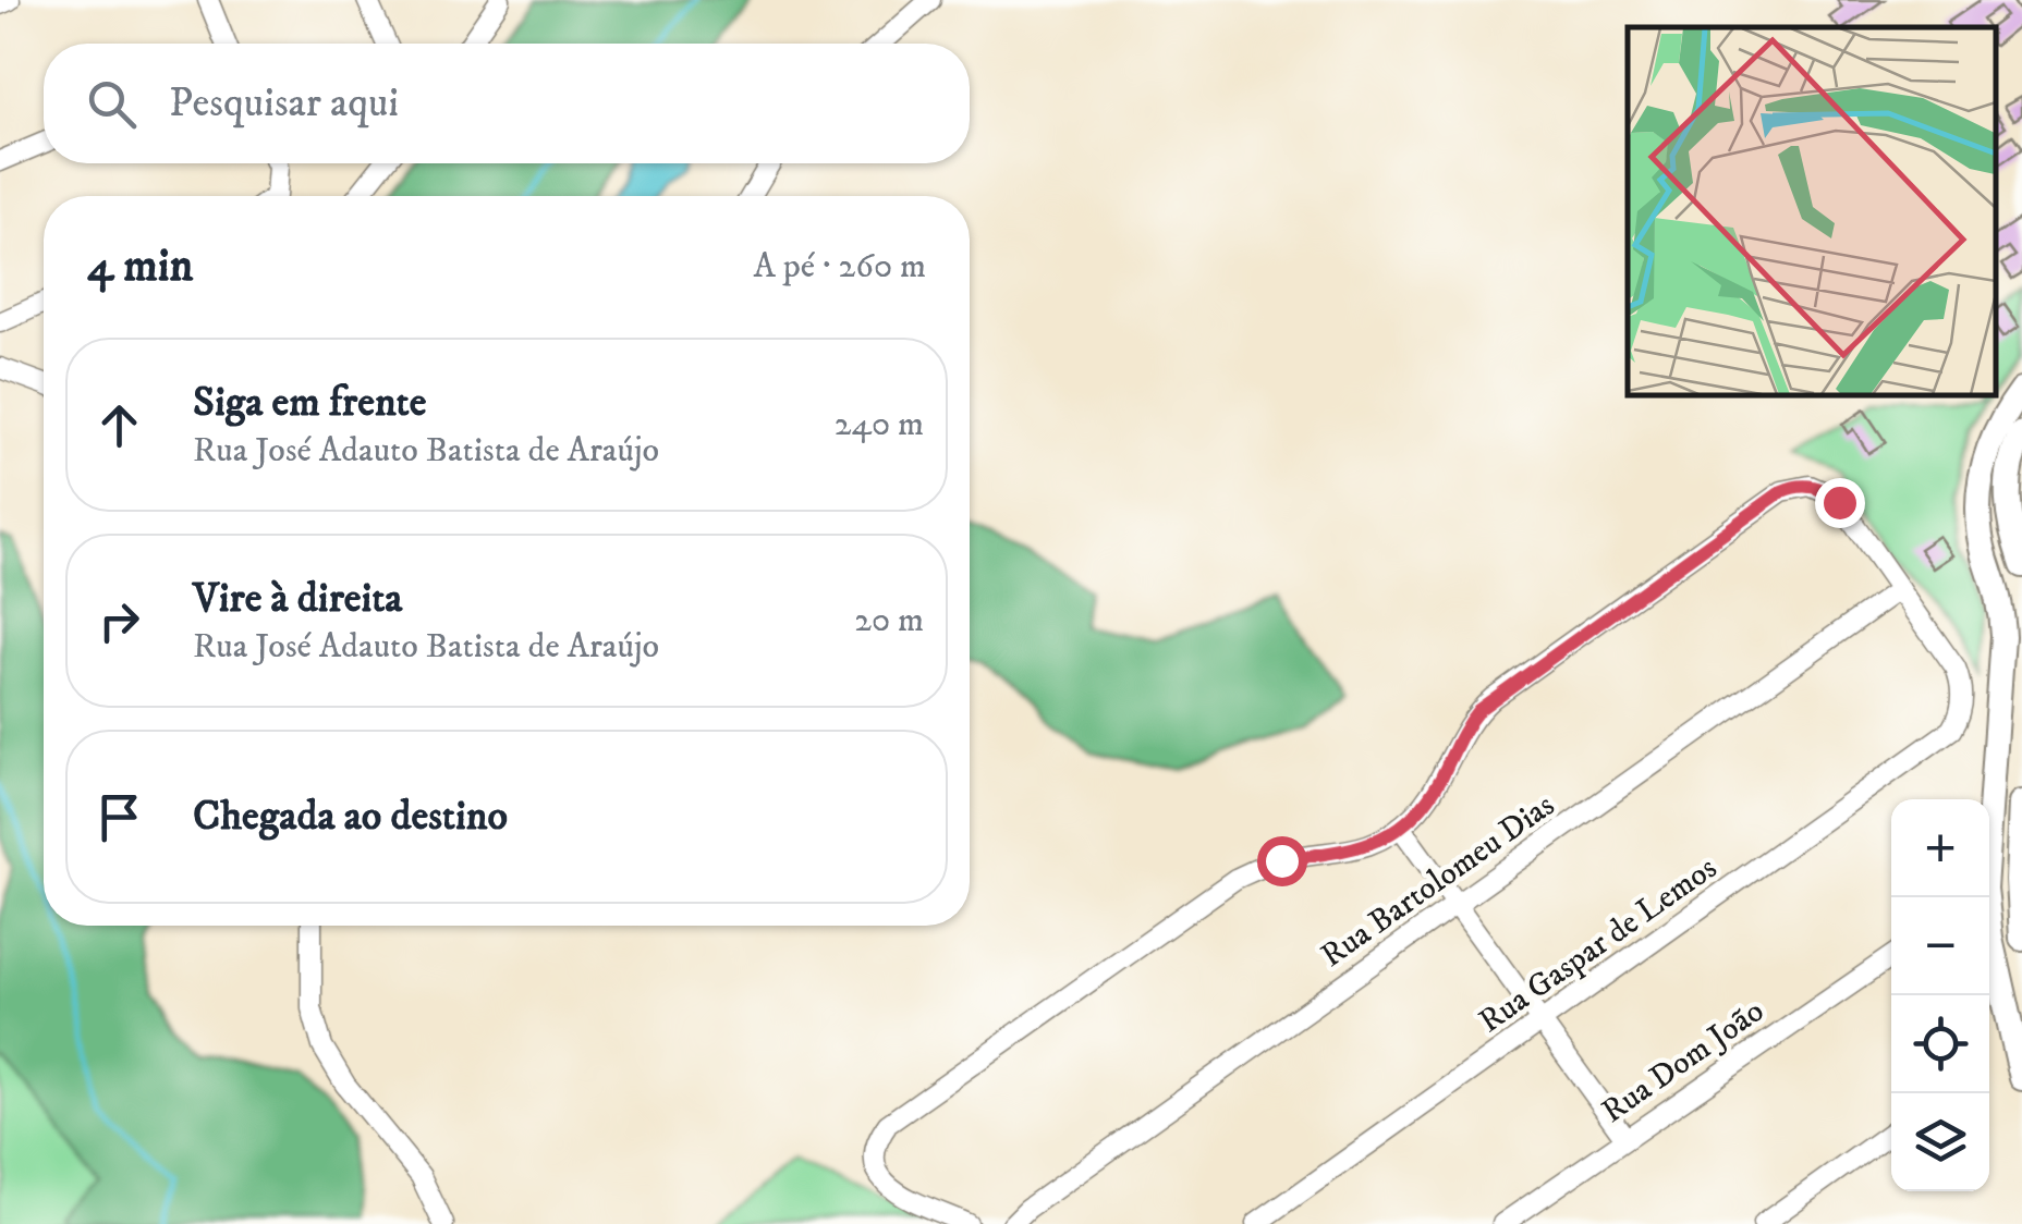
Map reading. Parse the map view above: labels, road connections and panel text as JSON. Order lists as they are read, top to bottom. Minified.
{"streets":{"street":["Rua Bartolomeu Dias","Rua Gaspar de Lemos","Rua Dom João"]},"crossings":[["Rua Bartolomeu Dias","Rua Gaspar de Lemos"]],"page":{"search":"Pesquisar aqui","heading":["4 min","A pé · 260 m"],"list":[["Siga em frente","Rua José Adauto Batista de Araújo","240 m"],["Vire à direita","Rua José Adauto Batista de Araújo","20 m"],"Chegada ao destino"],"map_buttons":["+","−"]}}
